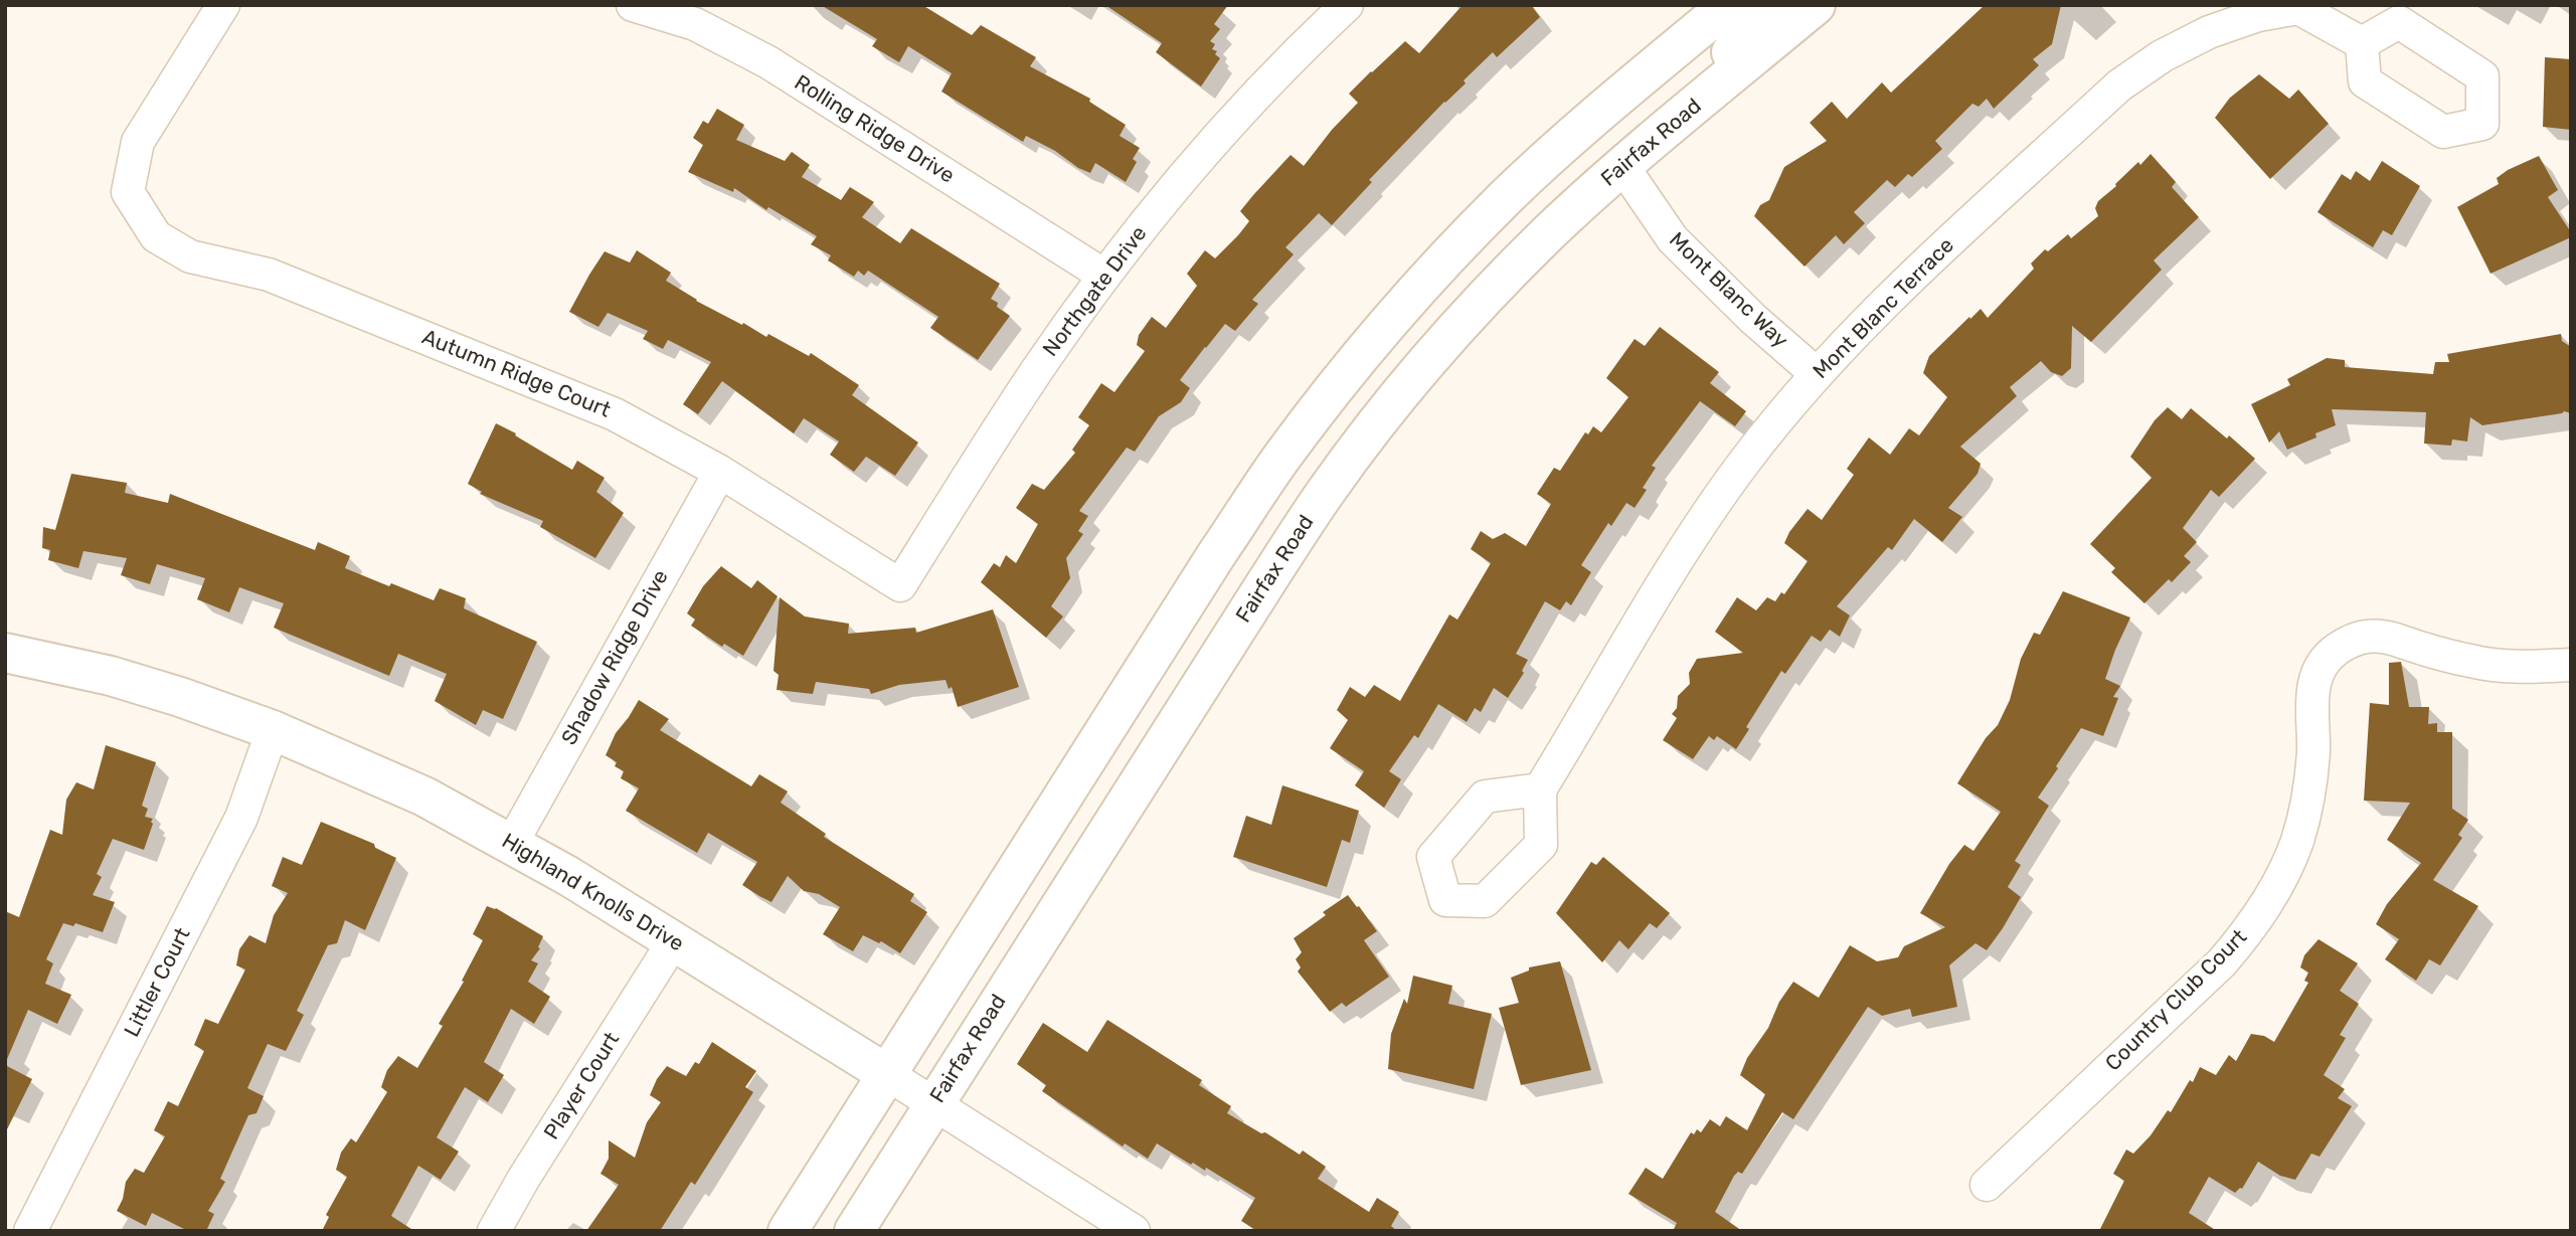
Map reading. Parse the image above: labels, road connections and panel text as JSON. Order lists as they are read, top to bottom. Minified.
{"streets":{"main road":["Fairfax Road","Highland Knolls Drive"],"street":["Rolling Ridge Drive","Mont Blanc Way","Northgate Drive","Mont Blanc Terrace","Autumn Ridge Court","Shadow Ridge Drive","Littler Court","Country Club Court","Player Court"]},"crossings":[["Rolling Ridge Drive","Northgate Drive"],["Fairfax Road","Mont Blanc Way"],["Fairfax Road","Highland Knolls Drive"],["Mont Blanc Way","Mont Blanc Terrace"],["Northgate Drive","Autumn Ridge Court"],["Autumn Ridge Court","Shadow Ridge Drive"],["Shadow Ridge Drive","Highland Knolls Drive"],["Highland Knolls Drive","Littler Court"],["Highland Knolls Drive","Player Court"]]}
